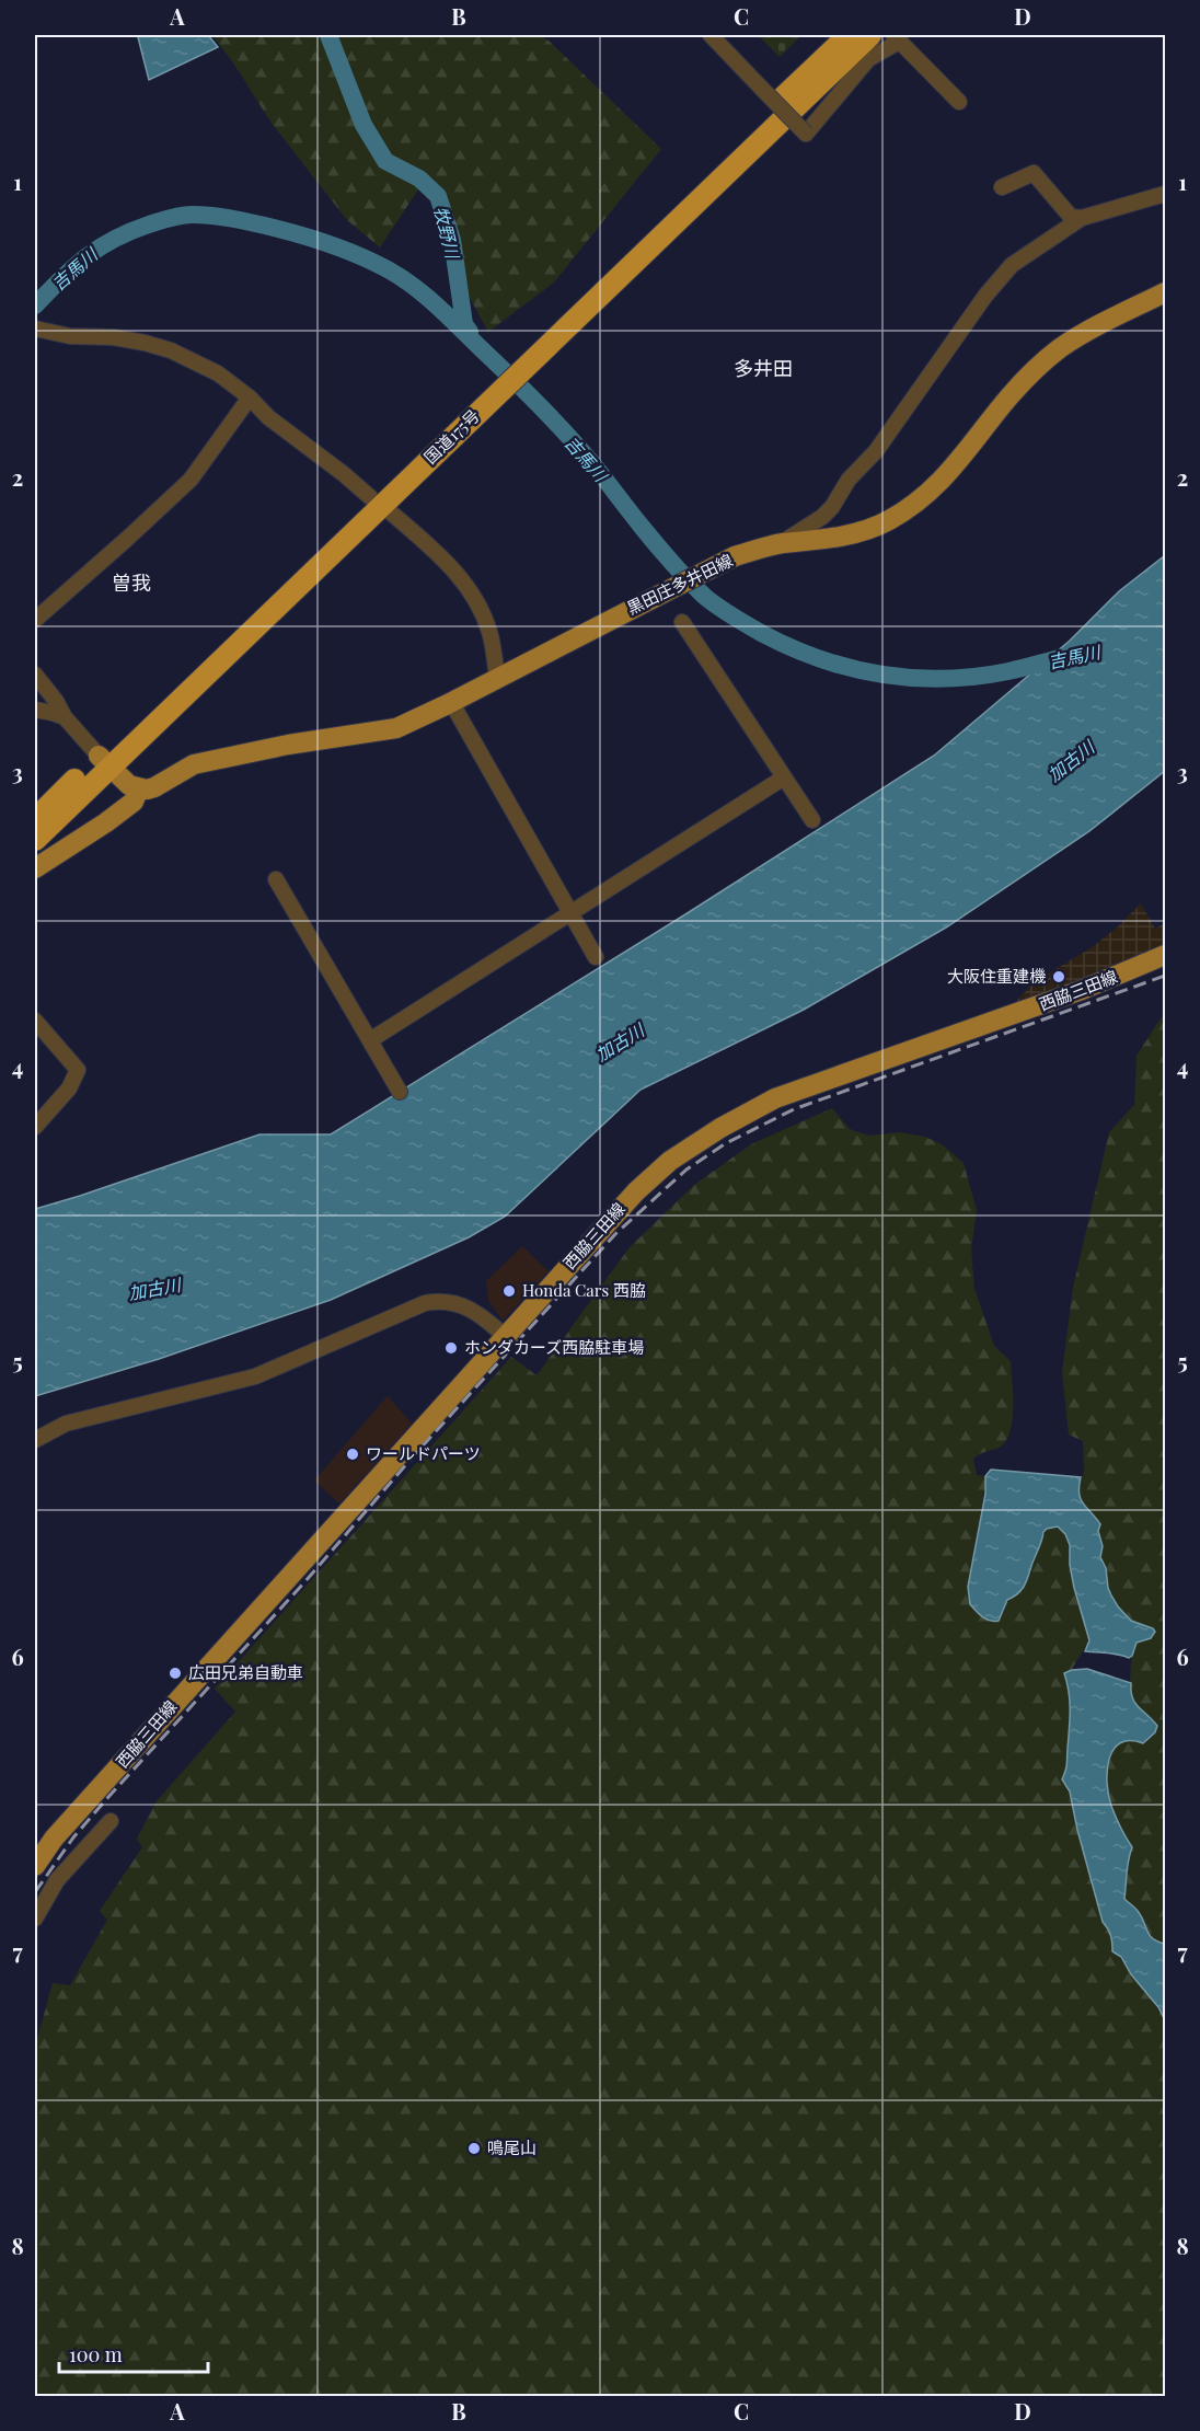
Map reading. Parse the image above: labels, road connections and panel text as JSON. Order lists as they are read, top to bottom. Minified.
{"streets":{"highway":["国道175号"],"main road":["黒田庄多井田線","西脇三田線"]},"districts":["多井田","曽我"],"water":["牧野川","吉馬川","加古川"],"places":["大阪住重建機","Honda Cars 西脇","ホンダカーズ西脇駐車場","ワールドパーツ","広田兄弟自動車","鳴尾山"],"scale_bar":"100 m","grid":{"columns":["A","B","C","D"],"rows":["1","2","3","4","5","6","7","8"]}}
